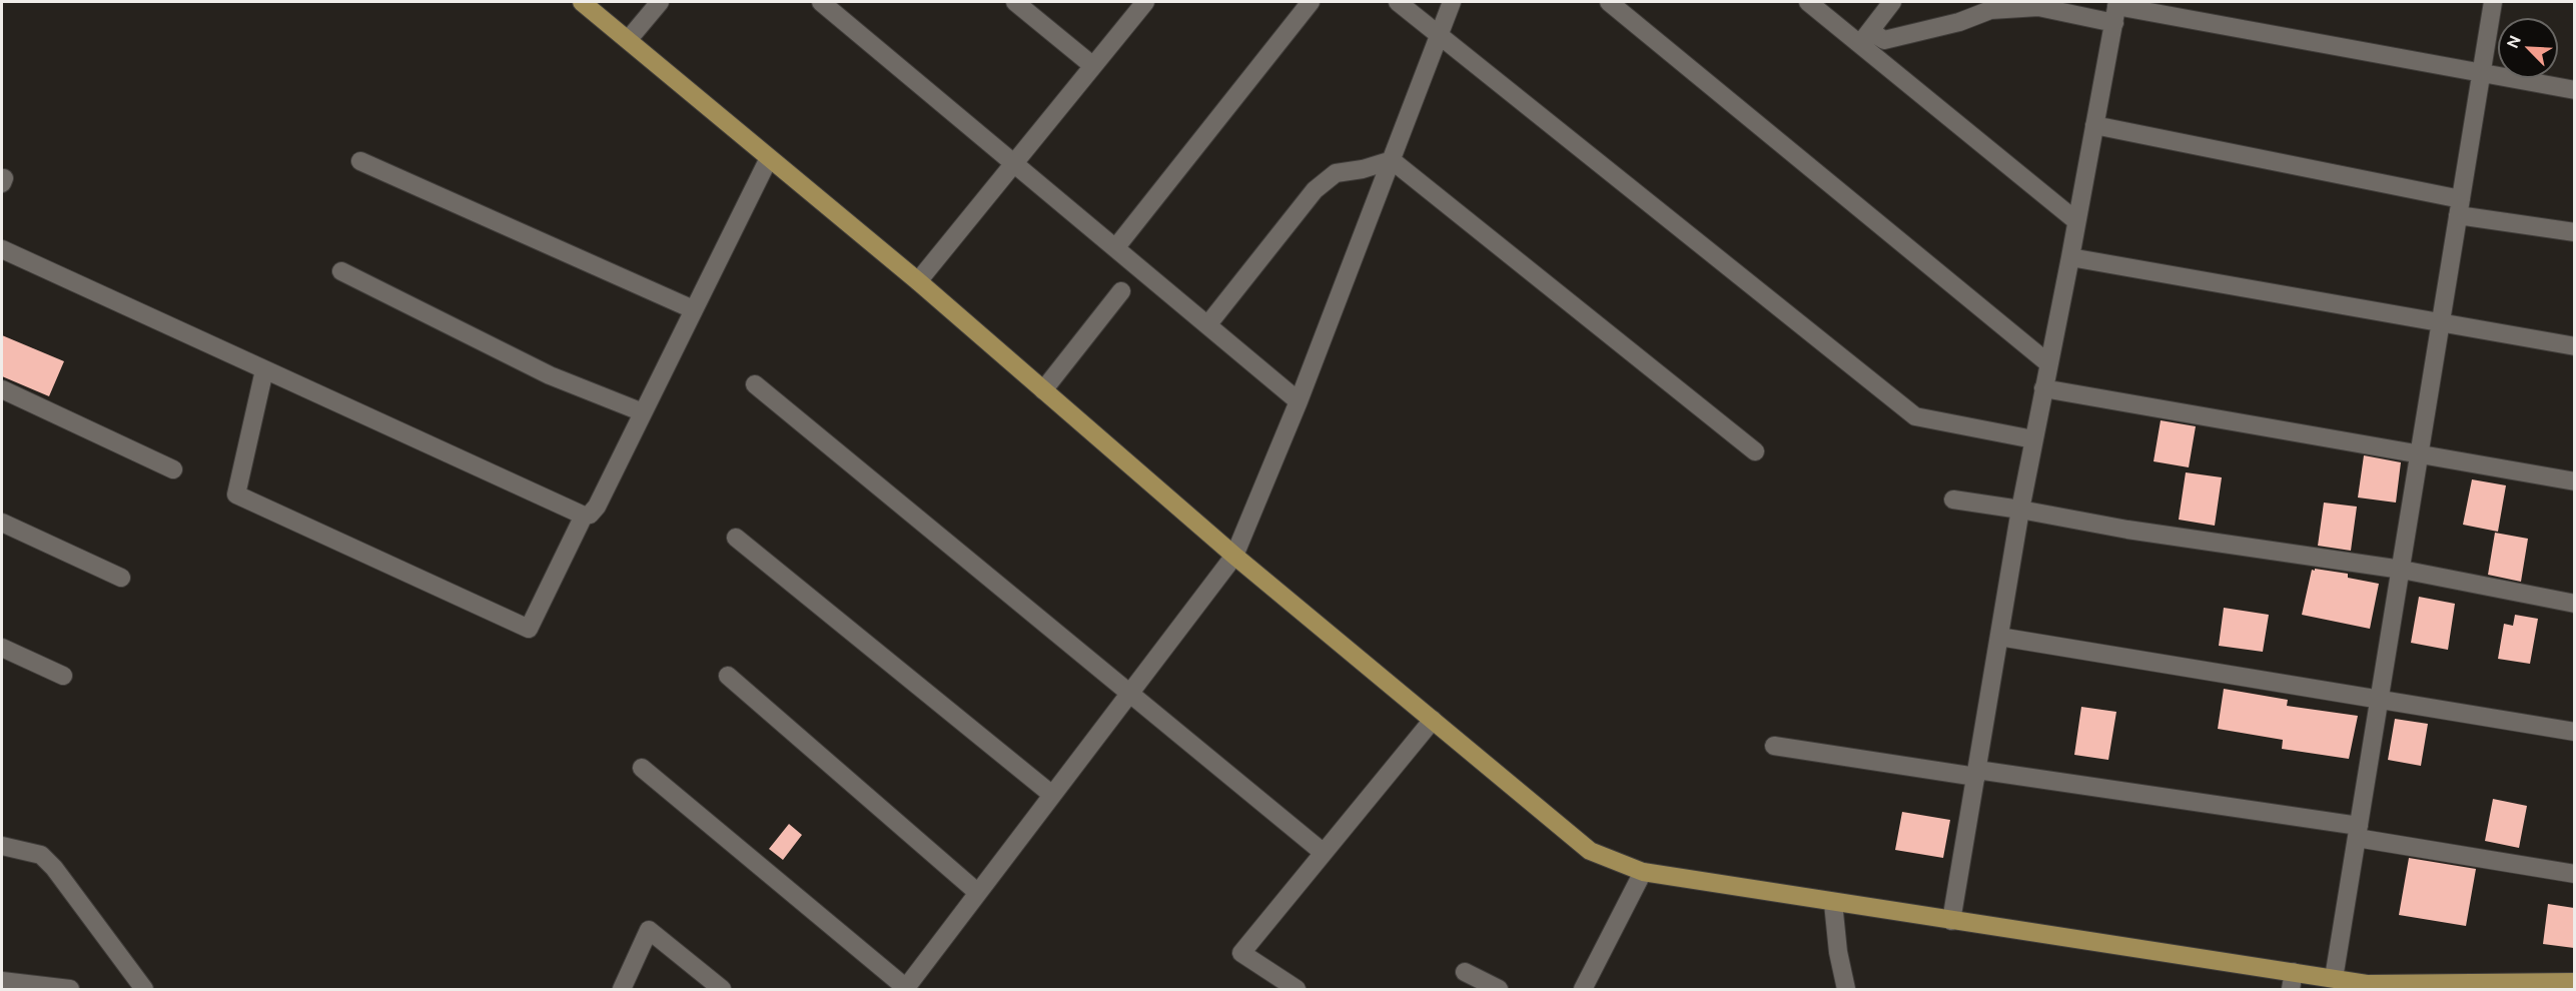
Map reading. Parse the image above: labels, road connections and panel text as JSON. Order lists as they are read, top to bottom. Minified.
{"north":"top left"}
